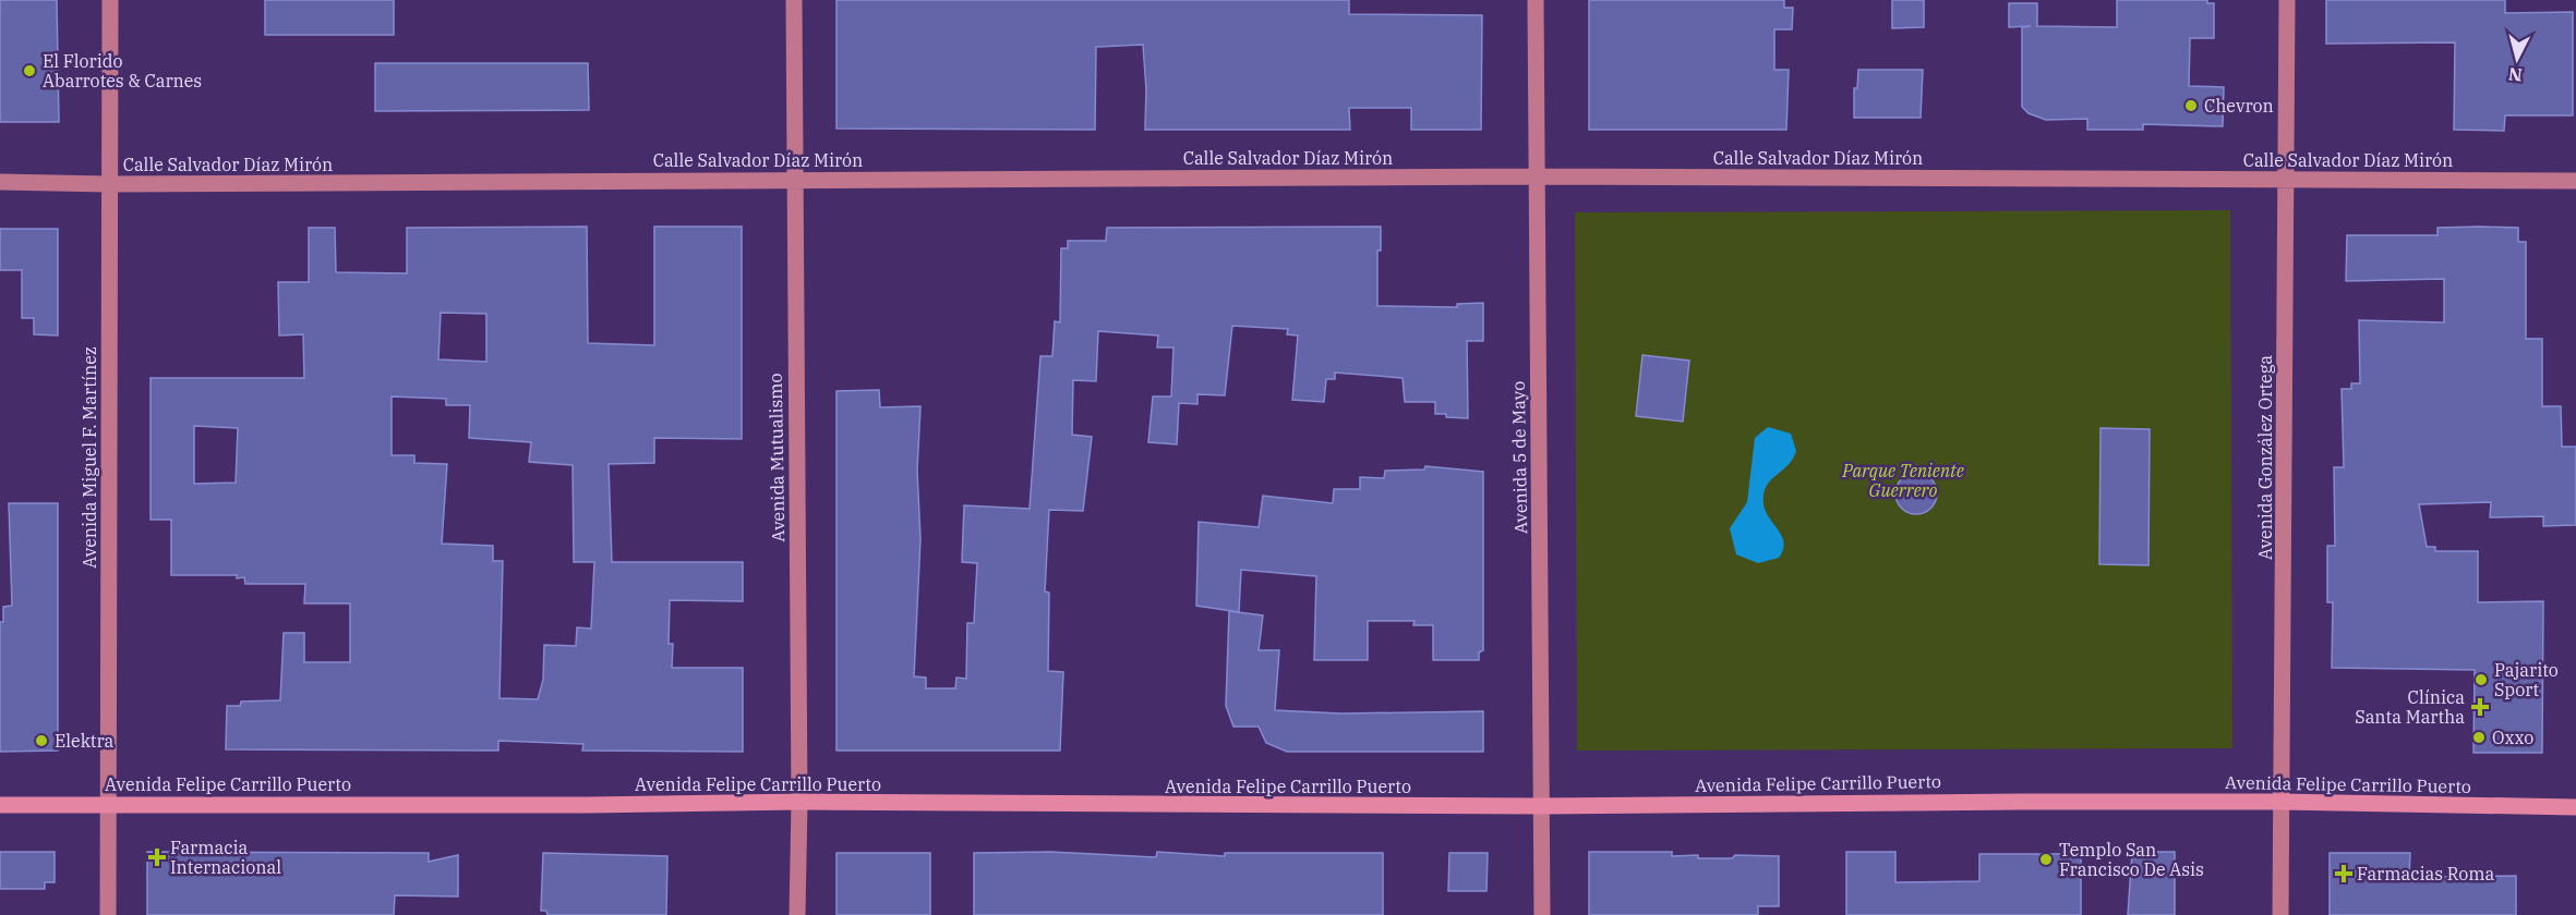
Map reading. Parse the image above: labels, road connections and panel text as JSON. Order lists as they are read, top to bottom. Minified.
{"streets":{"main road":["Calle Salvador Díaz Mirón","Avenida Miguel F. Martínez","Avenida Mutualismo","Avenida 5 de Mayo","Avenida González Ortega","Avenida Felipe Carrillo Puerto"]},"crossings":[["Calle Salvador Díaz Mirón","Avenida Miguel F. Martínez"],["Calle Salvador Díaz Mirón","Avenida Mutualismo"],["Calle Salvador Díaz Mirón","Avenida 5 de Mayo"],["Calle Salvador Díaz Mirón","Avenida González Ortega"],["Avenida Miguel F. Martínez","Avenida Felipe Carrillo Puerto"],["Avenida Mutualismo","Avenida Felipe Carrillo Puerto"],["Avenida 5 de Mayo","Avenida Felipe Carrillo Puerto"],["Avenida González Ortega","Avenida Felipe Carrillo Puerto"]],"parks":["Parque Teniente Guerrero"],"places":{"other":["El Florido Abarrotes & Carnes","Chevron","Pajarito Sport","Oxxo","Elektra","Templo San Francisco De Asis"],"health":["Clínica Santa Martha","Farmacia Internacional","Farmacias Roma"]},"north":"bottom"}
